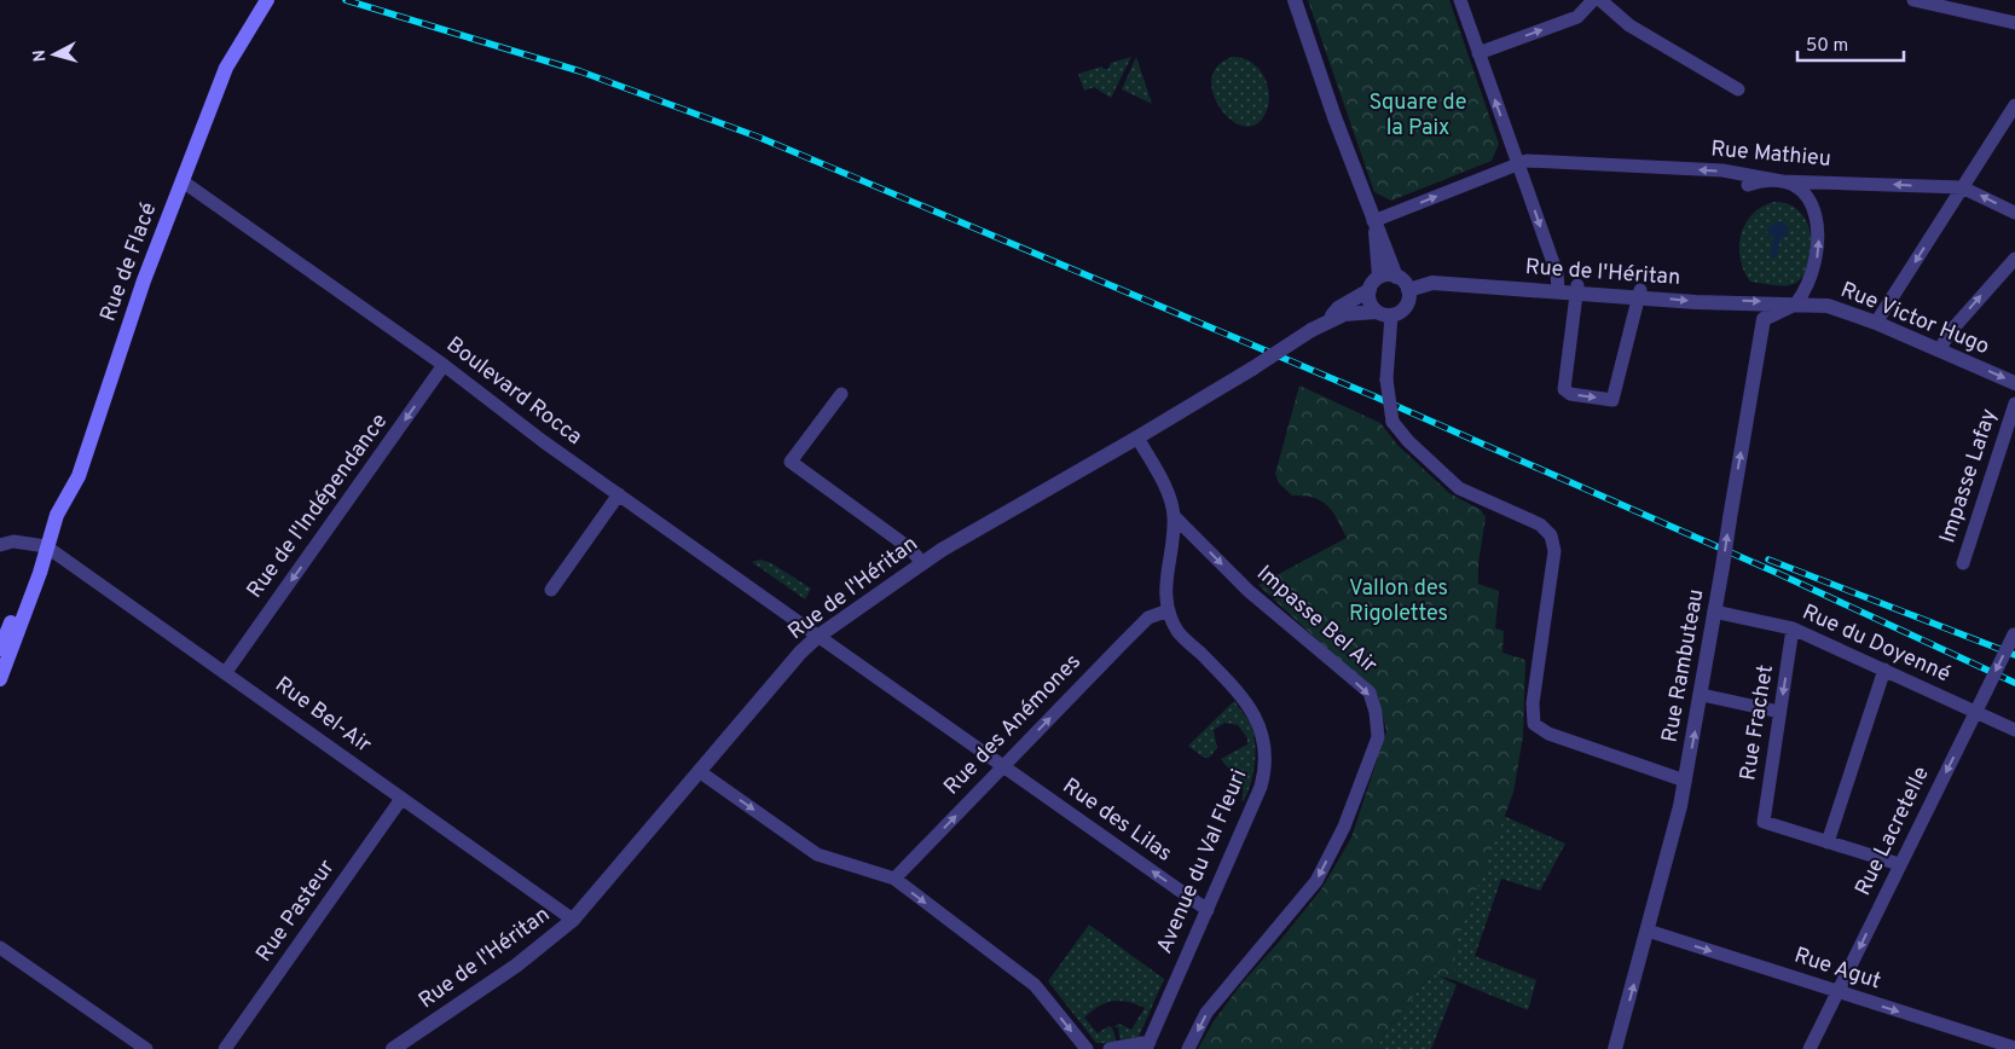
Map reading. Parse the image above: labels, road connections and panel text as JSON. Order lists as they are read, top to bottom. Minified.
{"streets":{"main road":["Rue de Flacé"],"street":["Rue Mathieu","Rue de l'Héritan","Rue Victor Hugo","Boulevard Rocca","Impasse Lafay","Rue de l'Indépendance","Impasse Bel Air","Rue du Doyenné","Rue Rambuteau","Rue Bel-Air","Rue Frachet","Rue des Anémones","Rue des Lilas","Rue Lacretelle","Avenue du Val Fleuri","Rue Pasteur","Rue Agut"]},"crossings":[["Rue de Flacé","Boulevard Rocca"],["Rue de Flacé","Rue Bel-Air"],["Rue de l'Héritan","Rue Victor Hugo"],["Rue de l'Héritan","Boulevard Rocca"],["Rue de l'Héritan","Rue Rambuteau"],["Rue de l'Héritan","Rue Bel-Air"],["Rue de l'Héritan","Rue des Lilas"],["Rue de l'Héritan","Avenue du Val Fleuri"],["Rue Victor Hugo","Rue Rambuteau"],["Boulevard Rocca","Rue de l'Indépendance"],["Boulevard Rocca","Rue des Lilas"],["Rue de l'Indépendance","Rue Bel-Air"],["Impasse Bel Air","Avenue du Val Fleuri"],["Rue du Doyenné","Rue Rambuteau"],["Rue du Doyenné","Rue Frachet"],["Rue du Doyenné","Rue Lacretelle"],["Rue Rambuteau","Rue Agut"],["Rue Bel-Air","Rue Pasteur"],["Rue des Anémones","Rue des Lilas"],["Rue des Anémones","Avenue du Val Fleuri"],["Rue des Lilas","Avenue du Val Fleuri"],["Rue Lacretelle","Rue Agut"]],"one_way":["Rue Victor Hugo","Rue de l'Indépendance","Rue Rambuteau","Rue des Anémones","Rue des Lilas","Rue Agut"],"parks":["Square de la Paix","Vallon des Rigolettes"],"scale_bar":"50 m","north":"left"}
